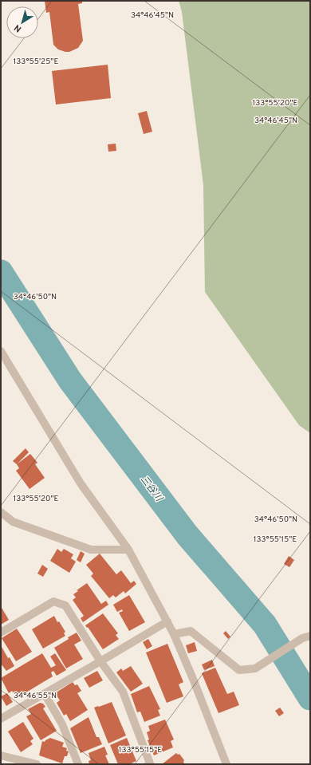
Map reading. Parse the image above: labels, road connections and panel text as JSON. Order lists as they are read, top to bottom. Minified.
{"water":["三谷川"],"north":"bottom left","coordinates":["34°46'45\"N","133°55'25\"E","133°55'20\"E","34°46'50\"N","133°55'15\"E","34°46'55\"N"]}
